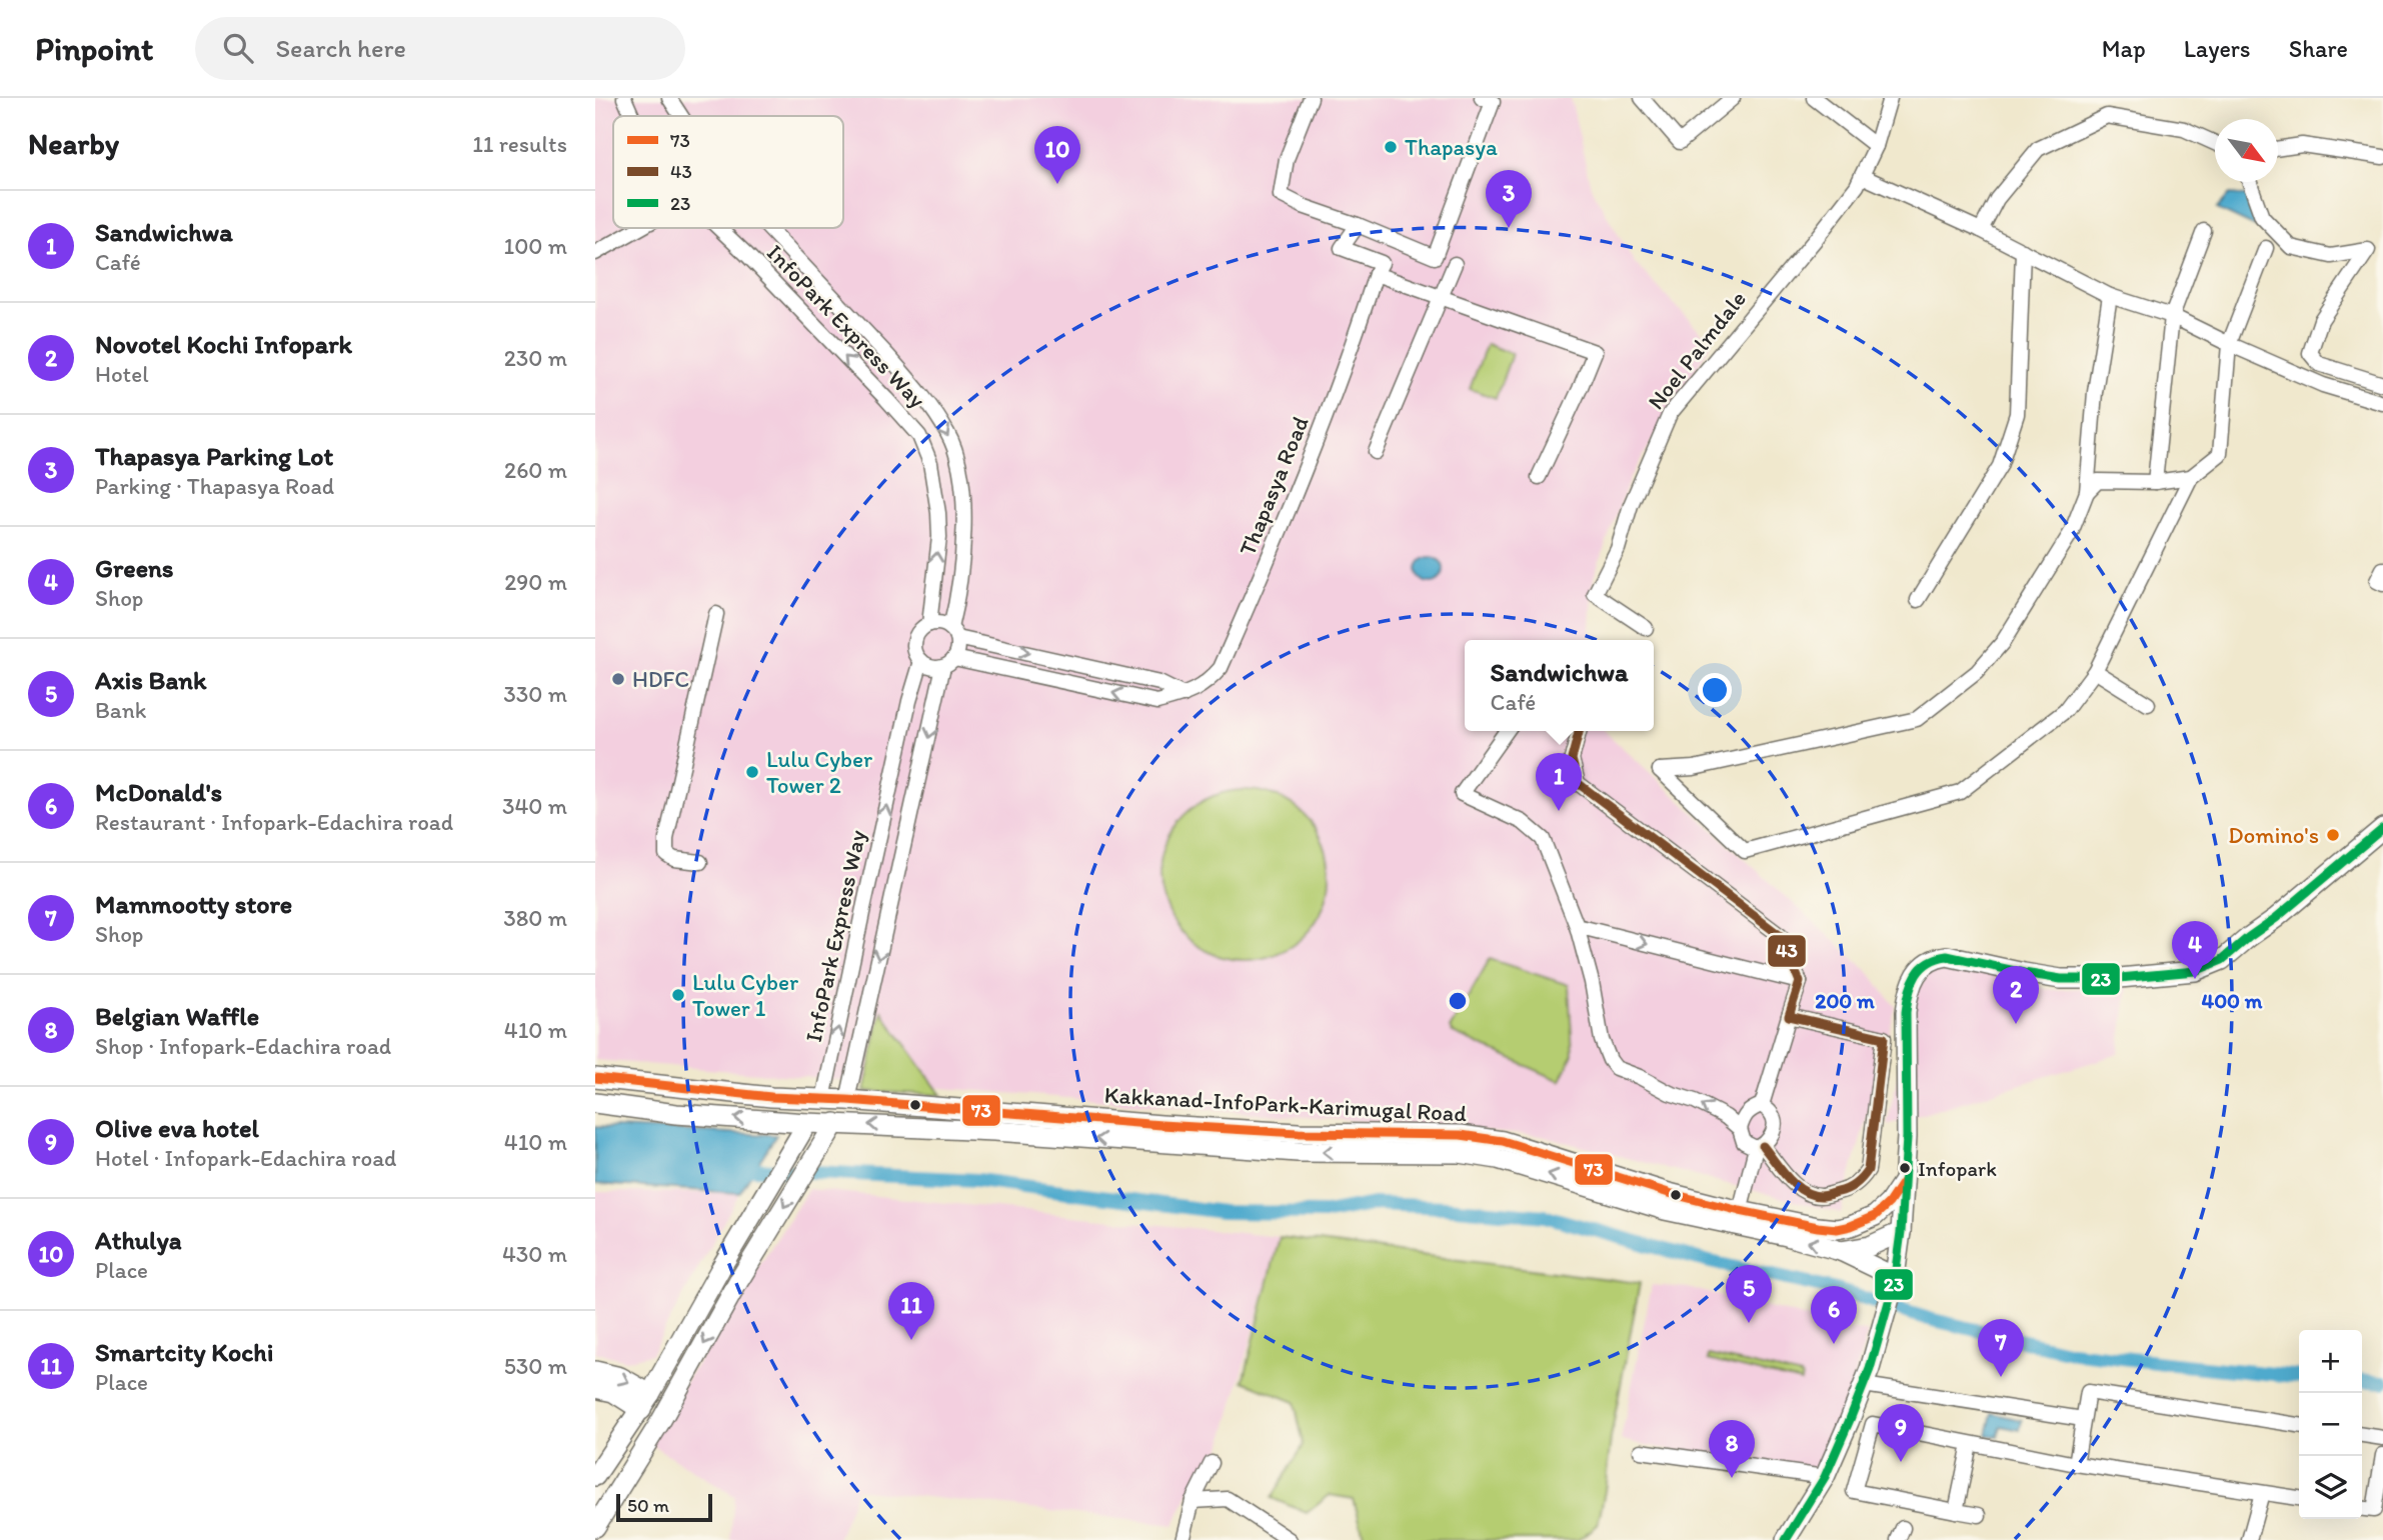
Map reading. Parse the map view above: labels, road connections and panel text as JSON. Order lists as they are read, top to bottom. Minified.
{"streets":{"main road":["Kakkanad-InfoPark-Karimugal Road"],"street":["InfoPark Express Way","Noel Palmdale","Thapasya Road"]},"crossings":[["InfoPark Express Way","Thapasya Road"],["InfoPark Express Way","Kakkanad-InfoPark-Karimugal Road"]],"places":["Thapasya","HDFC","Lulu Cyber Tower 2","Domino's","Lulu Cyber Tower 1","Infopark"],"lines":["transit line 43","transit line 23","transit line 73"],"legend":["73","43","23"],"scale_bar":"50 m","north":"bottom right","page":{"header":"Pinpoint","search":"Search here","nav":["Map","Layers","Share"],"heading":["Nearby","11 results"],"pins":["10","3","1","4","2","5","11","6","7","9","8"],"list":[{"mark":"1","name":"Sandwichwa","note":"Café","value":"100 m"},{"mark":"2","name":"Novotel Kochi Infopark","note":"Hotel","value":"230 m"},{"mark":"3","name":"Thapasya Parking Lot","note":"Parking · Thapasya Road","value":"260 m"},{"mark":"4","name":"Greens","note":"Shop","value":"290 m"},{"mark":"5","name":"Axis Bank","note":"Bank","value":"330 m"},{"mark":"6","name":"McDonald's","note":"Restaurant · Infopark-Edachira road","value":"340 m"},{"mark":"7","name":"Mammootty store","note":"Shop","value":"380 m"},{"mark":"8","name":"Belgian Waffle","note":"Shop · Infopark-Edachira road","value":"410 m"},{"mark":"9","name":"Olive eva hotel","note":"Hotel · Infopark-Edachira road","value":"410 m"},{"mark":"10","name":"Athulya","note":"Place","value":"430 m"},{"mark":"11","name":"Smartcity Kochi","note":"Place","value":"530 m"}],"popup":["Sandwichwa","Café"],"map_buttons":["+","−"],"scale":"50 m"},"rings":["200 m","400 m"]}
